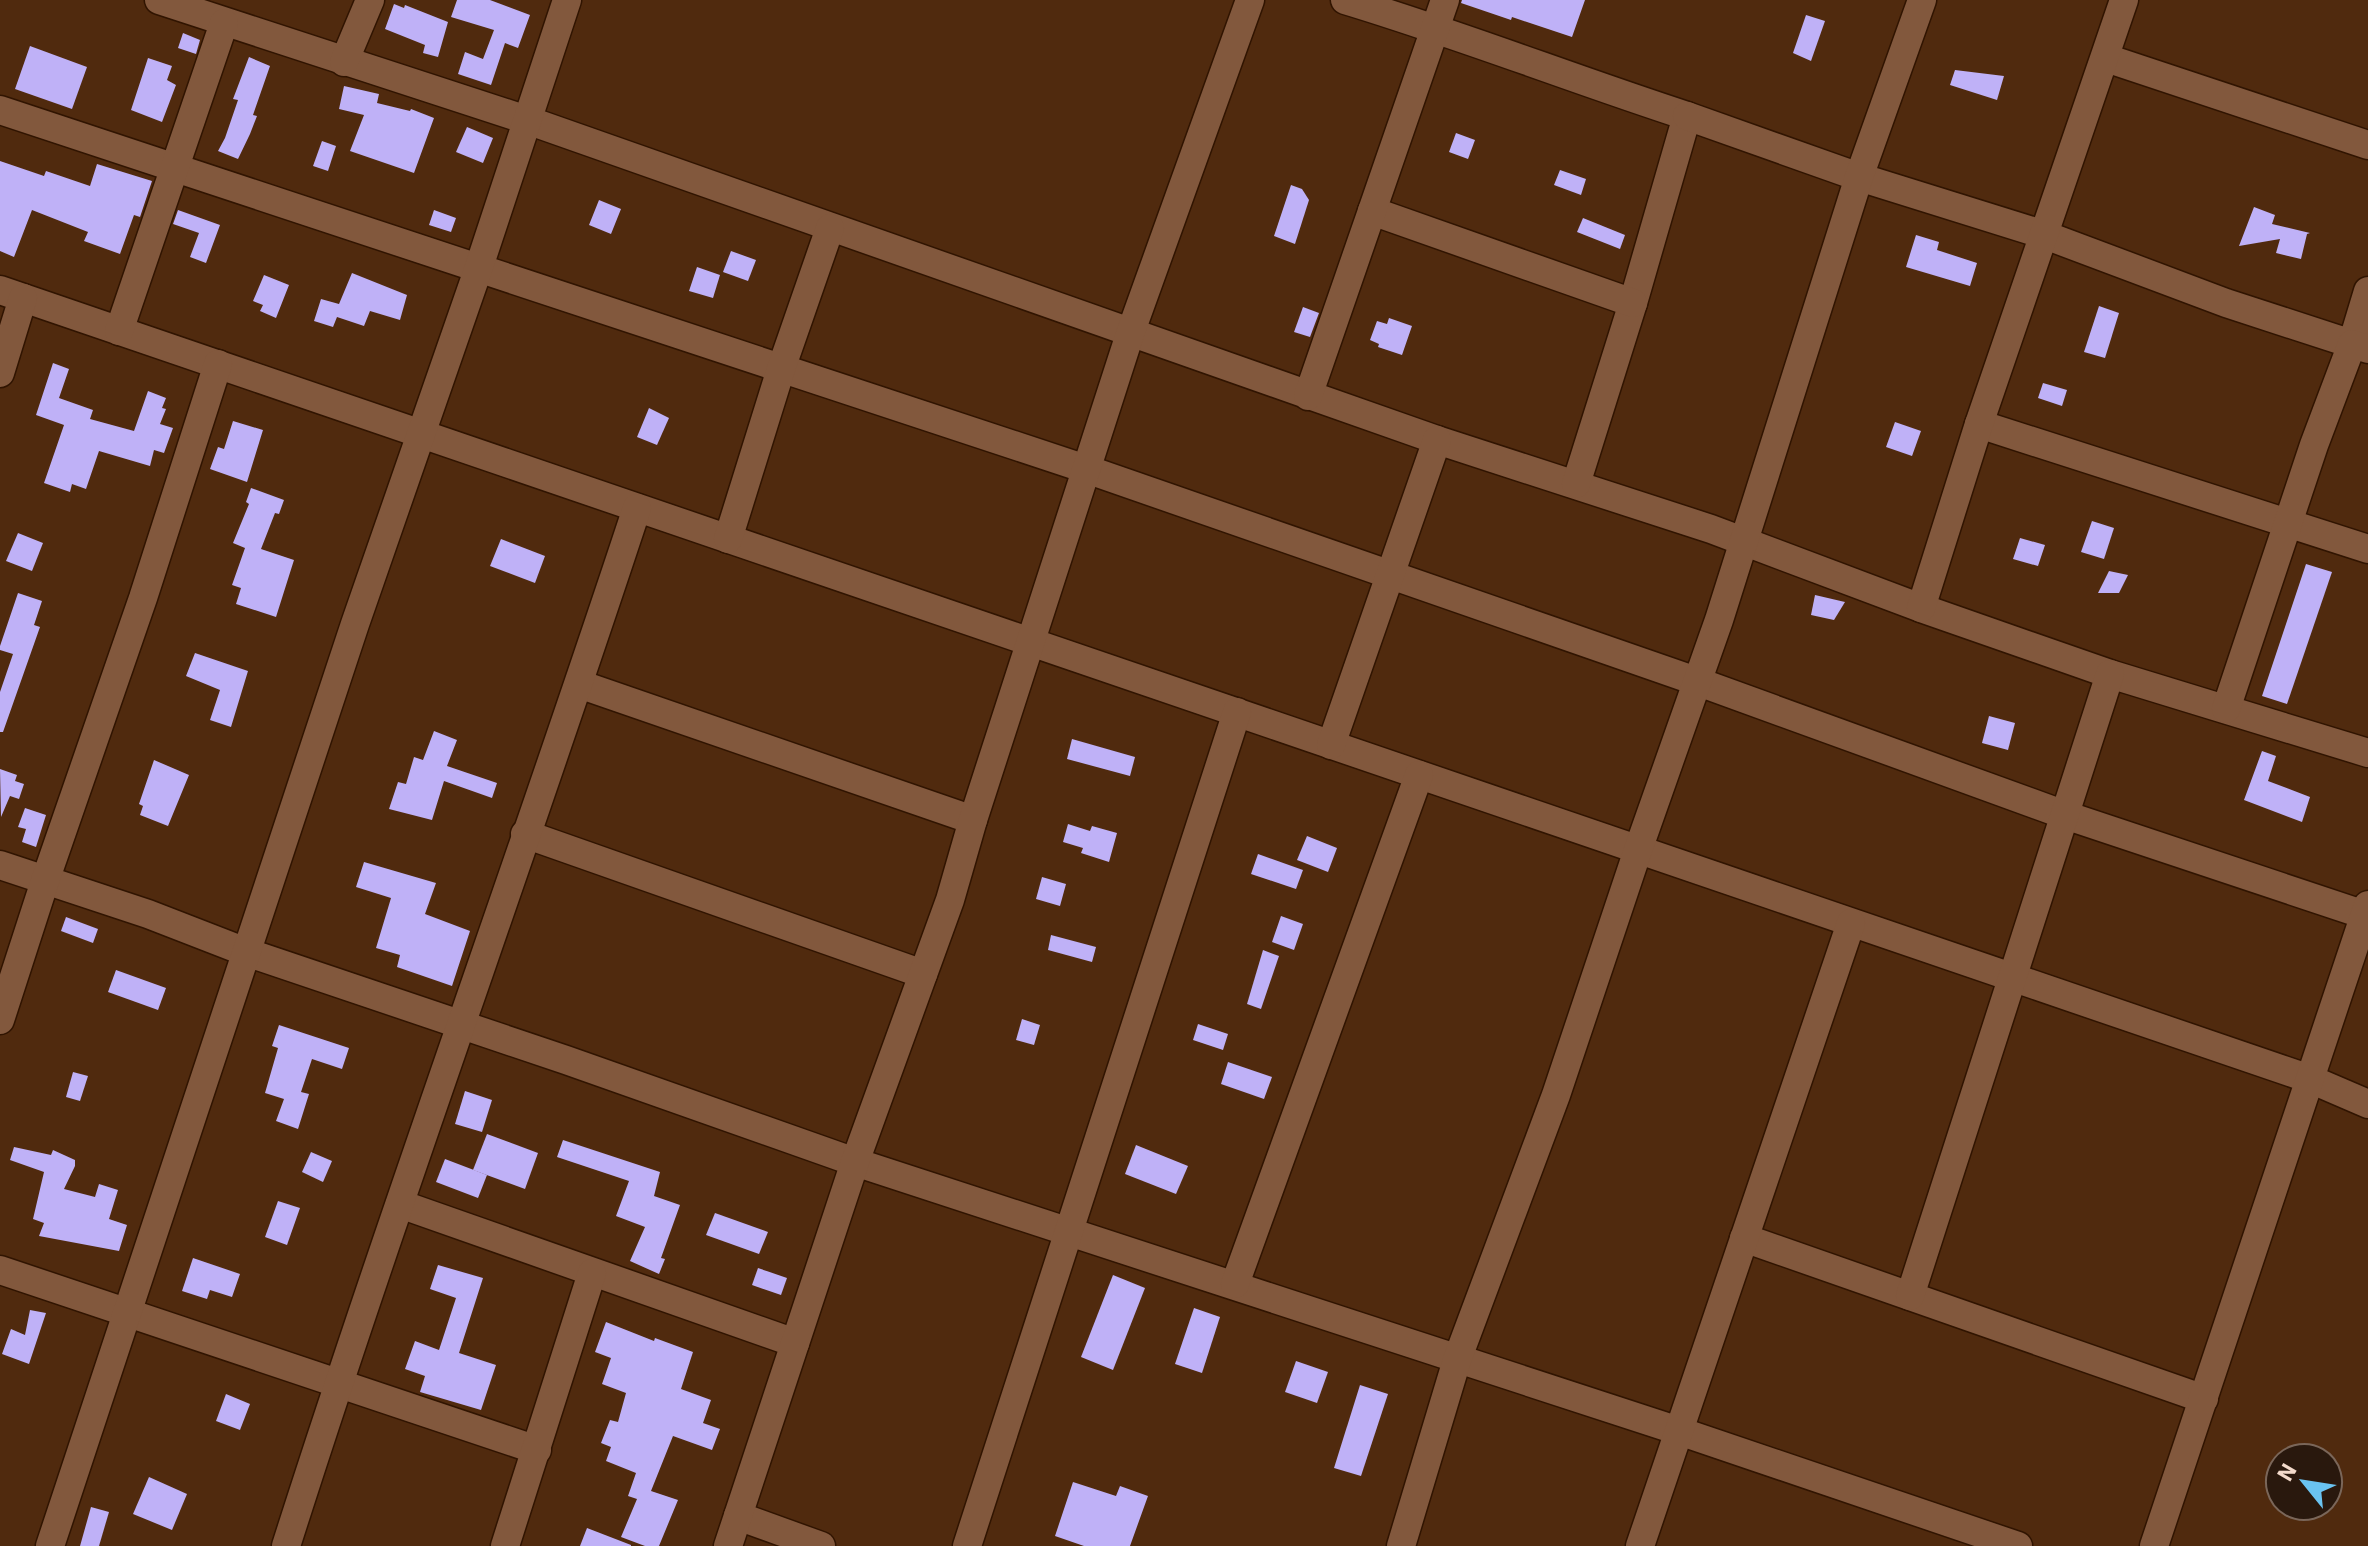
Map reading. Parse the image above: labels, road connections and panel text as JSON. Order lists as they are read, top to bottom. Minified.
{"north":"top left"}
